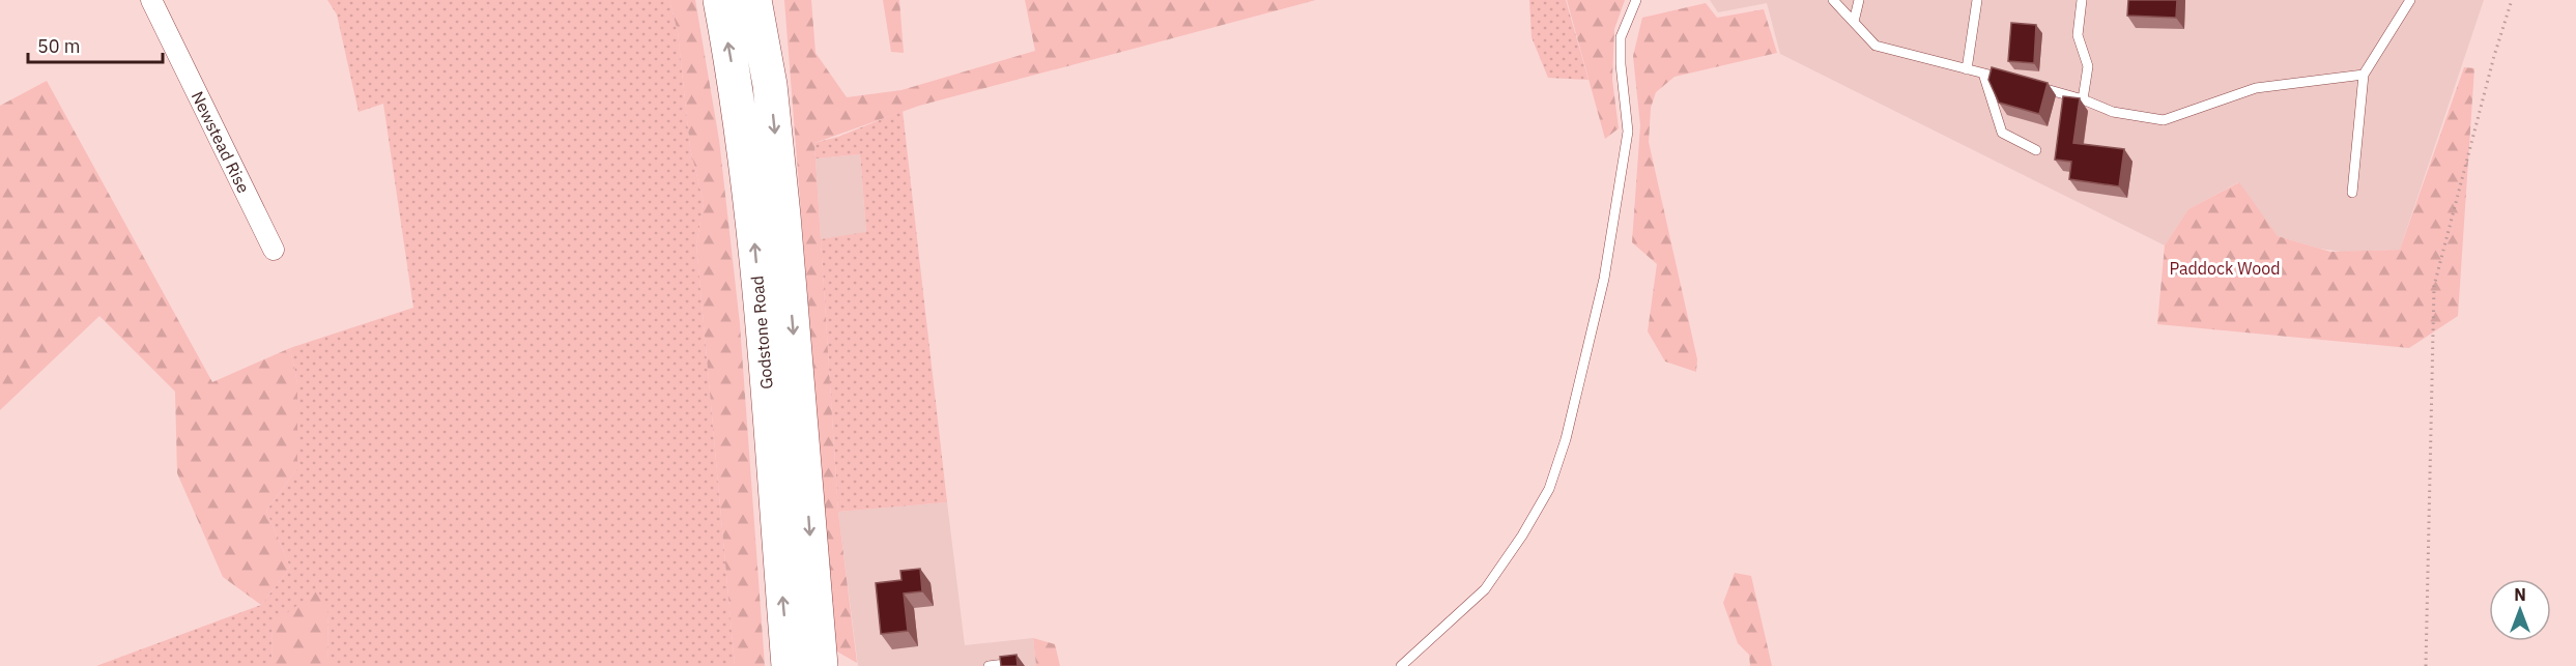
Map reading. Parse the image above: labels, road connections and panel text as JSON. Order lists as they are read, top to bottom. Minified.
{"streets":{"highway":["Godstone Road"],"street":["Newstead Rise"]},"parks":["Paddock Wood"],"scale_bar":"50 m","north":"top"}
